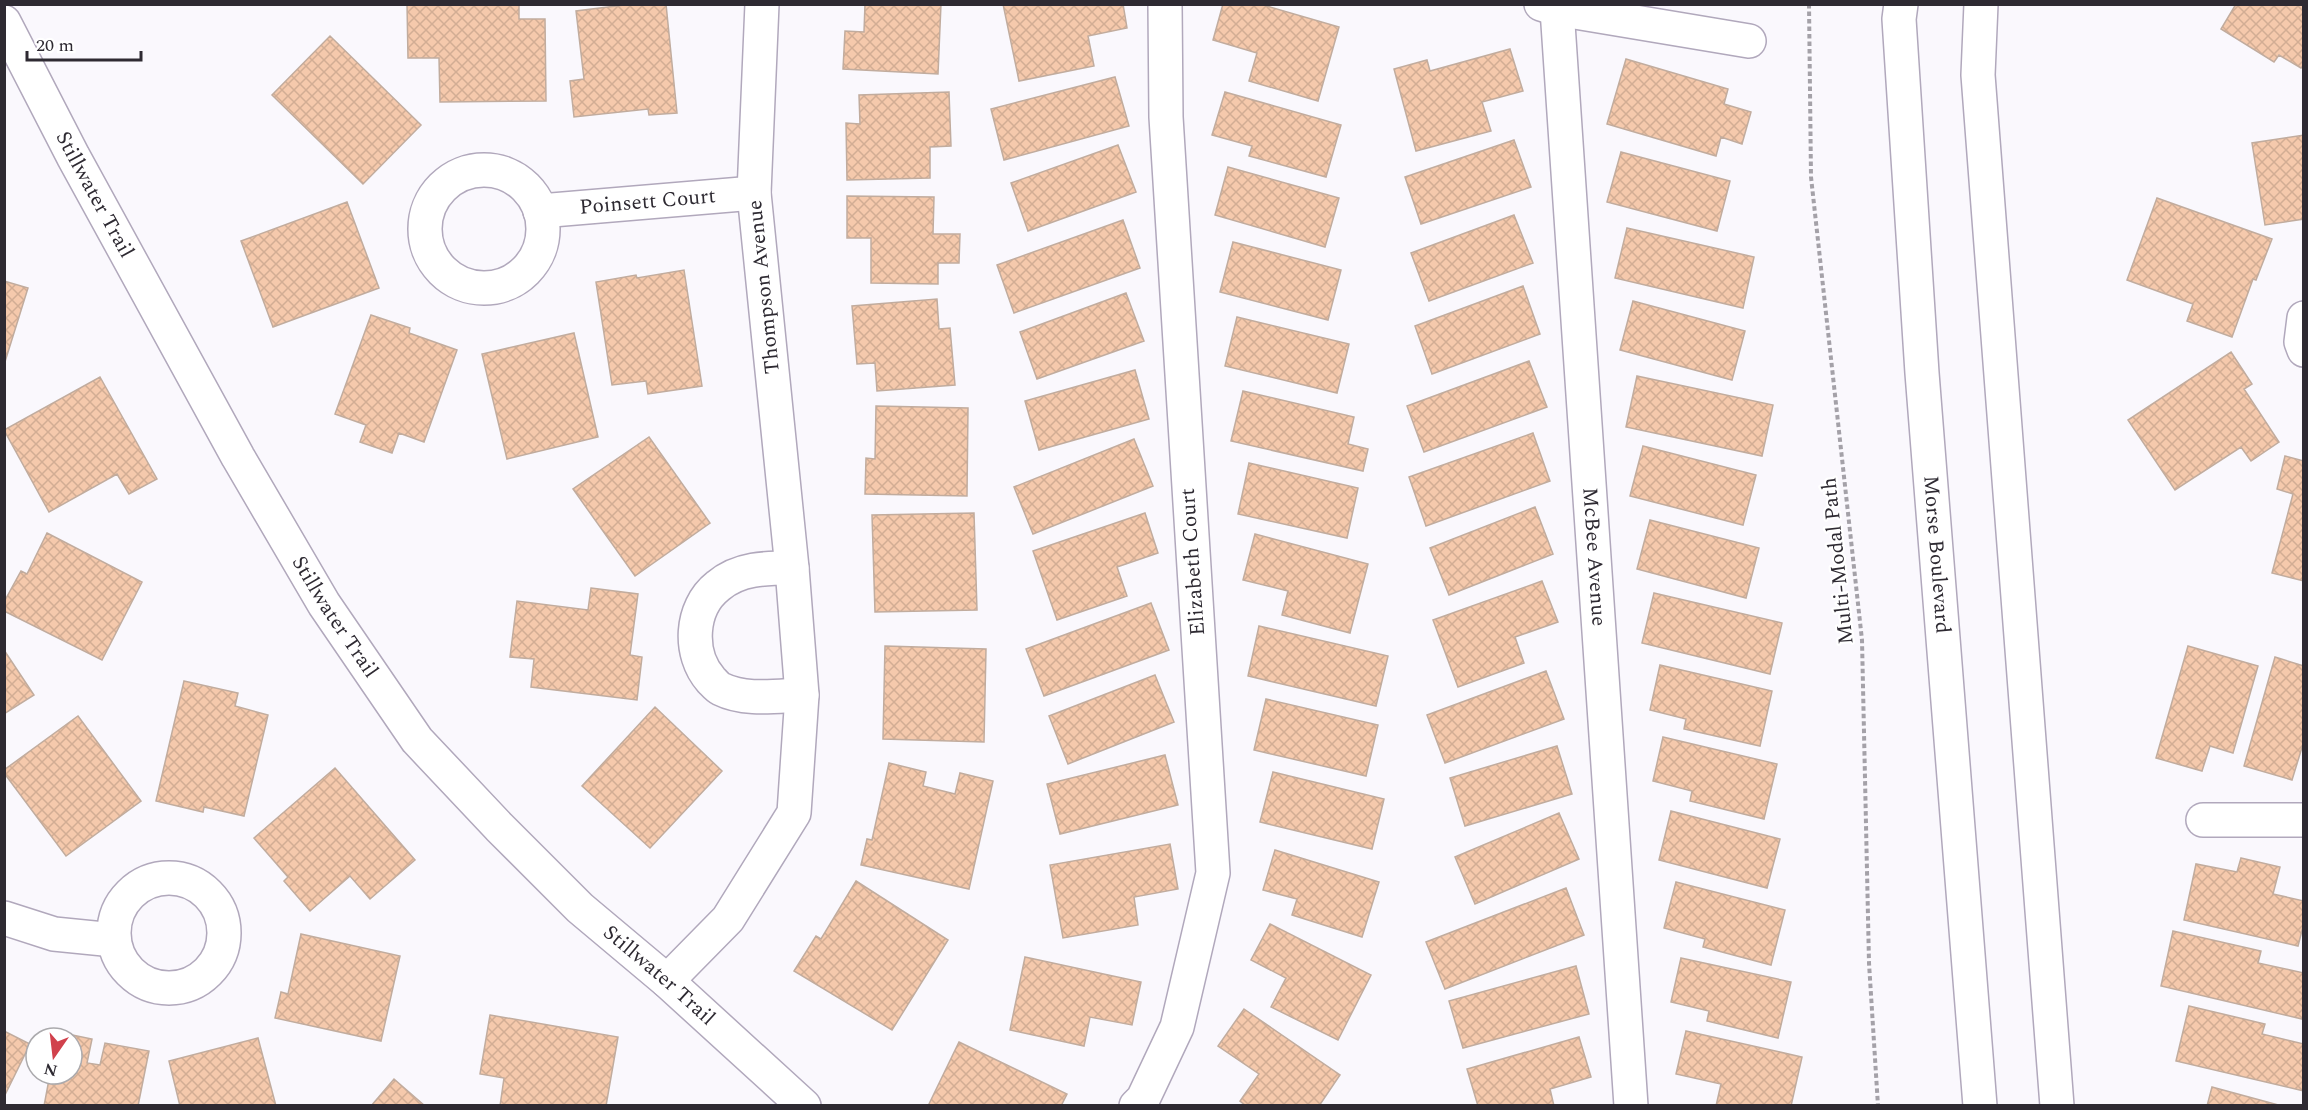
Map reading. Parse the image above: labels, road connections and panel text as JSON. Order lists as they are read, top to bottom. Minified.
{"streets":{"street":["Stillwater Trail","Poinsett Court","Thompson Avenue","Morse Boulevard","McBee Avenue","Elizabeth Court"],"path":["Multi-Modal Path"]},"crossings":[["Stillwater Trail","Thompson Avenue"],["Poinsett Court","Thompson Avenue"]],"scale_bar":"20 m","north":"bottom"}
